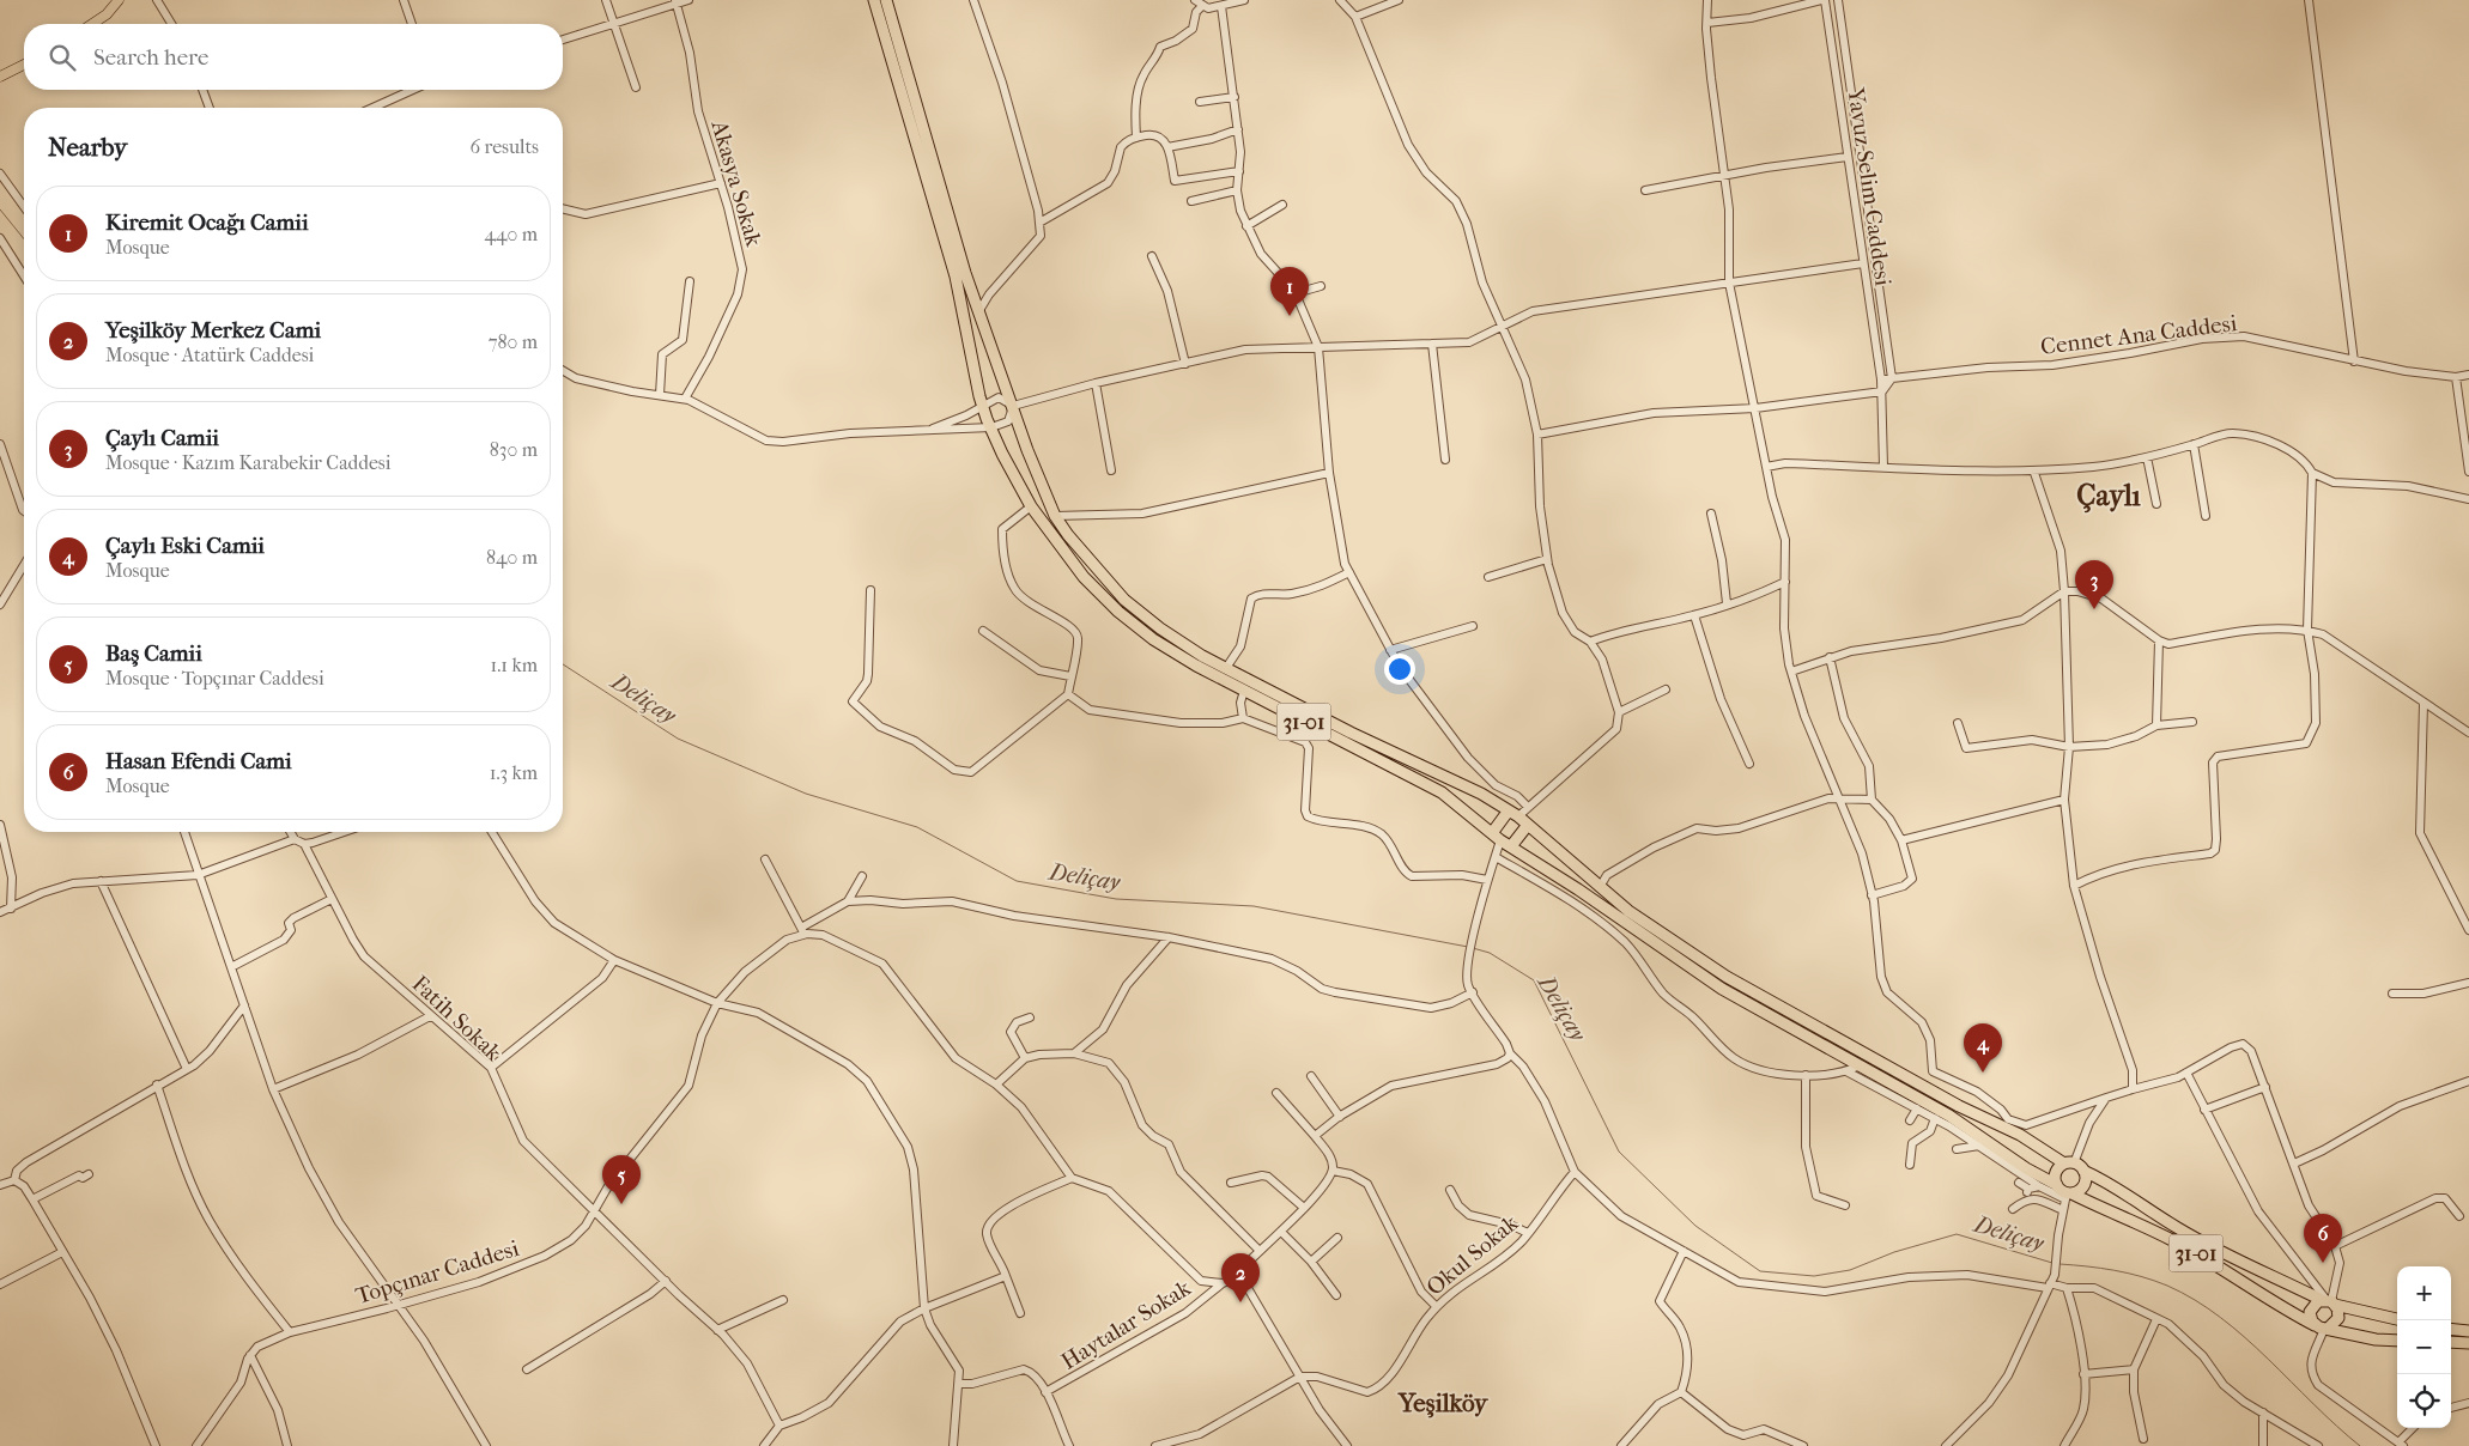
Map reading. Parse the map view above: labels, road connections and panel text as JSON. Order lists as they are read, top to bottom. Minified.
{"streets":{"highway":["31-01"],"street":["Akasya Sokak","Yavuz Selim Caddesi","Cennet Ana Caddesi","Fatih Sokak","Okul Sokak","Topçınar Caddesi","Haytalar Sokak"]},"crossings":[["Yavuz Selim Caddesi","Cennet Ana Caddesi"],["Fatih Sokak","Topçınar Caddesi"]],"districts":["Çaylı","Yeşilköy"],"water":["Deliçay"],"page":{"search":"Search here","heading":["Nearby","6 results"],"list":[{"mark":"1","name":"Kiremit Ocağı Camii","note":"Mosque","value":"440 m"},{"mark":"2","name":"Yeşilköy Merkez Cami","note":"Mosque · Atatürk Caddesi","value":"780 m"},{"mark":"3","name":"Çaylı Camii","note":"Mosque · Kazım Karabekir Caddesi","value":"830 m"},{"mark":"4","name":"Çaylı Eski Camii","note":"Mosque","value":"840 m"},{"mark":"5","name":"Baş Camii","note":"Mosque · Topçınar Caddesi","value":"1.1 km"},{"mark":"6","name":"Hasan Efendi Cami","note":"Mosque","value":"1.3 km"}],"pins":["1","3","4","5","6","2"],"map_buttons":["+","−"]}}
